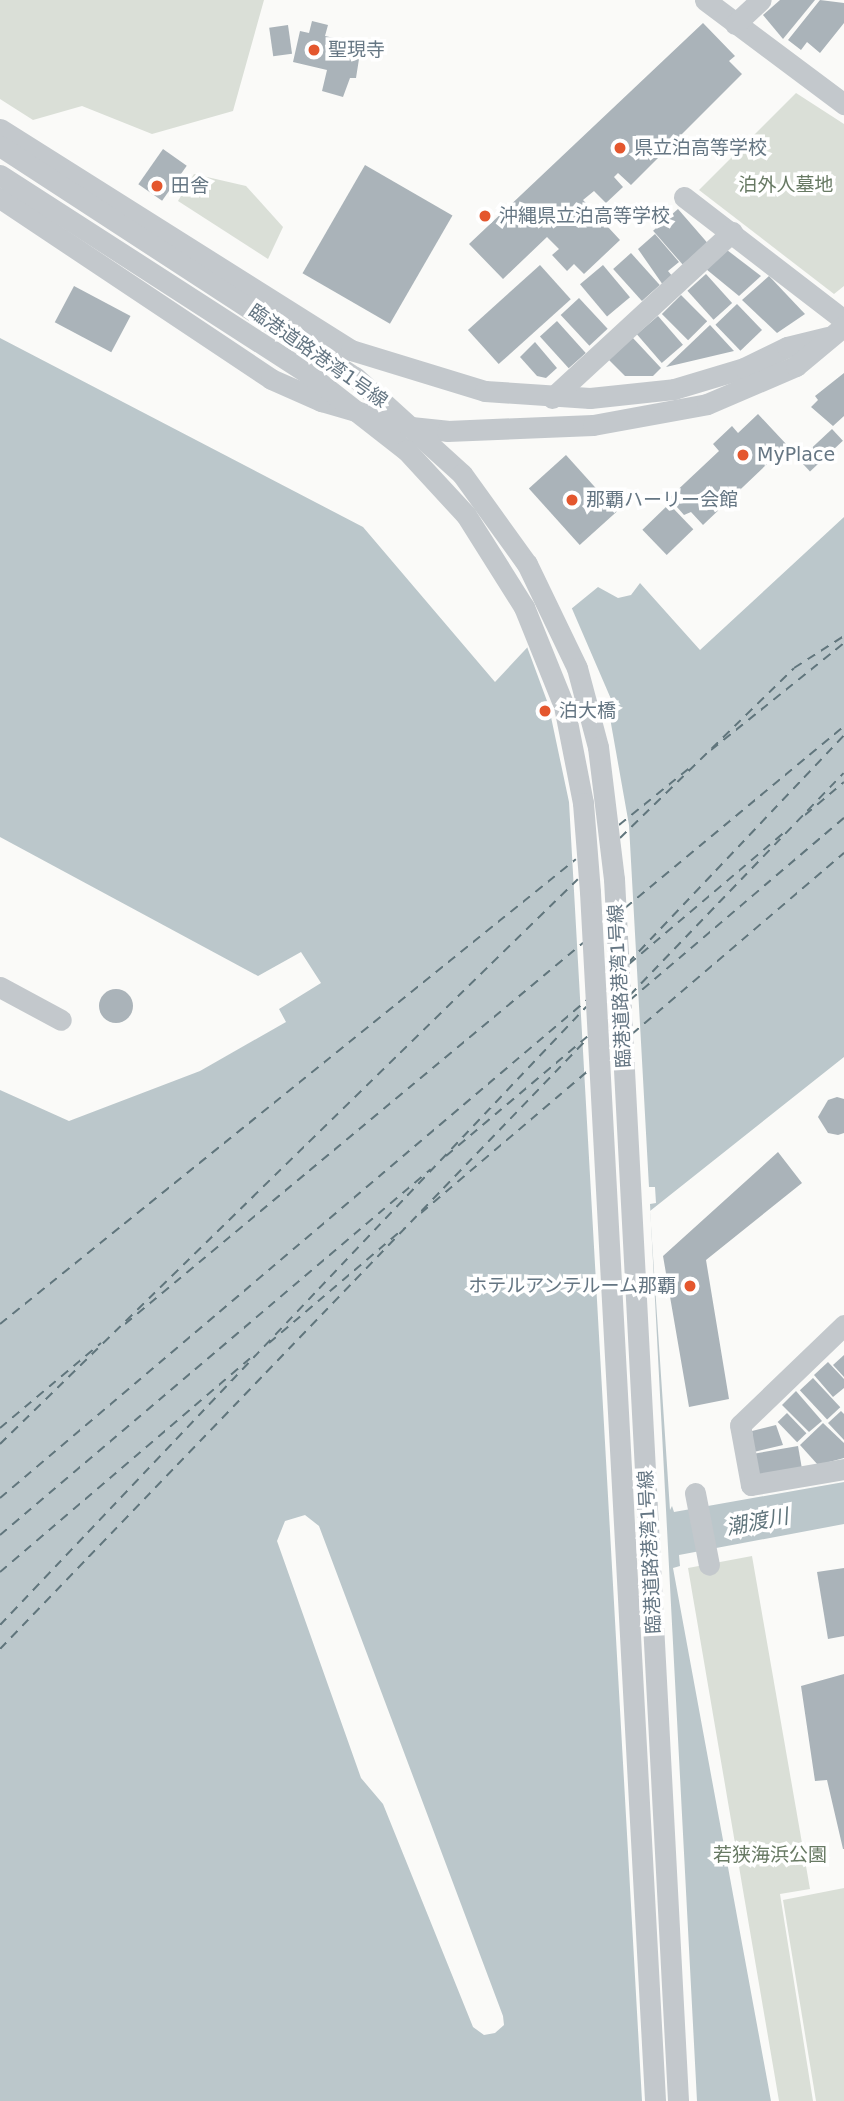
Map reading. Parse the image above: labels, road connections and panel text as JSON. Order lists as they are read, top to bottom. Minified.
{"streets":{"street":["臨港道路港湾1号線"]},"water":["潮渡川"],"parks":["泊外人墓地","若狭海浜公園"],"places":["聖現寺","県立泊高等学校","田舎","沖縄県立泊高等学校","MyPlace","那覇ハーリー会館","泊大橋","ホテルアンテルーム那覇"]}
